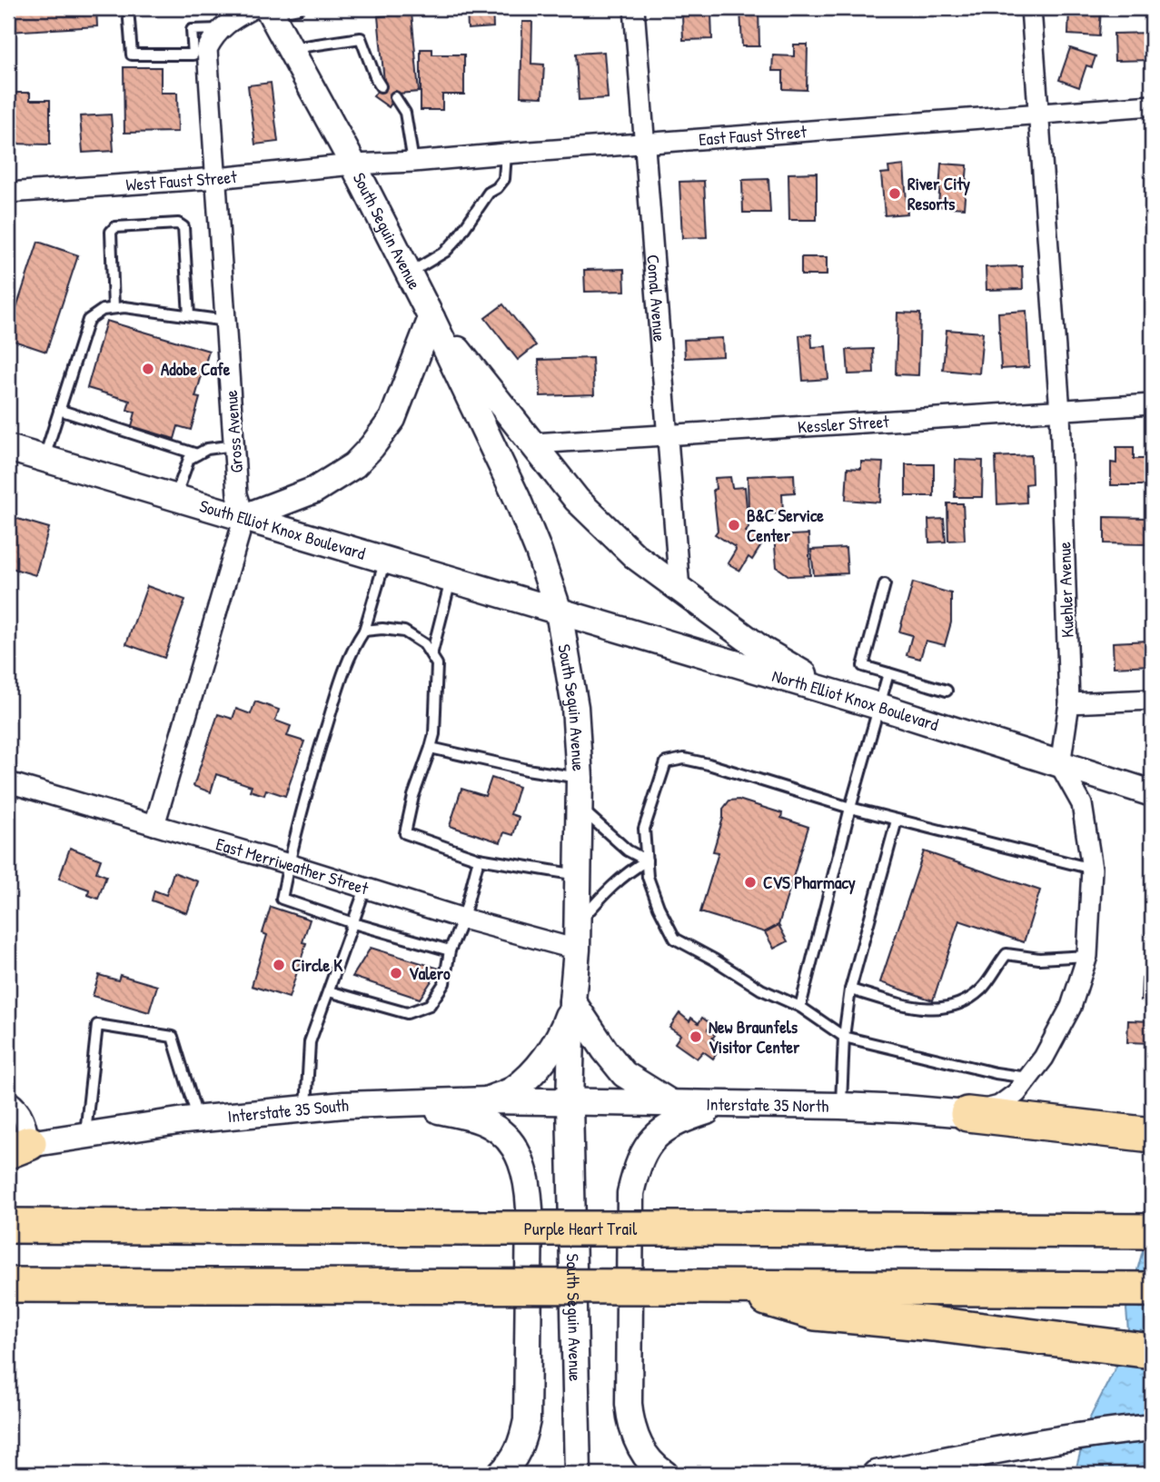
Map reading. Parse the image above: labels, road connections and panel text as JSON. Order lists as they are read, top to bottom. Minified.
{"streets":{"highway":["Purple Heart Trail"],"main road":["South Seguin Avenue","South Elliot Knox Boulevard","North Elliot Knox Boulevard","Interstate 35 North","Interstate 35 South"],"street":["East Faust Street","West Faust Street","Comal Avenue","Kessler Street","Gross Avenue","Kuehler Avenue","East Merriweather Street"]},"crossings":[["East Faust Street","West Faust Street"],["East Faust Street","South Seguin Avenue"],["East Faust Street","Comal Avenue"],["East Faust Street","Kuehler Avenue"],["West Faust Street","South Seguin Avenue"],["West Faust Street","Gross Avenue"],["South Seguin Avenue","South Elliot Knox Boulevard"],["South Seguin Avenue","North Elliot Knox Boulevard"],["South Seguin Avenue","East Merriweather Street"],["South Seguin Avenue","Interstate 35 North"],["South Seguin Avenue","Interstate 35 South"],["Comal Avenue","Kessler Street"],["Kessler Street","Kuehler Avenue"],["Gross Avenue","South Elliot Knox Boulevard"],["South Elliot Knox Boulevard","North Elliot Knox Boulevard"],["Kuehler Avenue","North Elliot Knox Boulevard"],["Interstate 35 North","Interstate 35 South"]],"places":["River City Resorts","Adobe Cafe","B&C Service Center","CVS Pharmacy","Circle K","Valero","New Braunfels Visitor Center"]}
